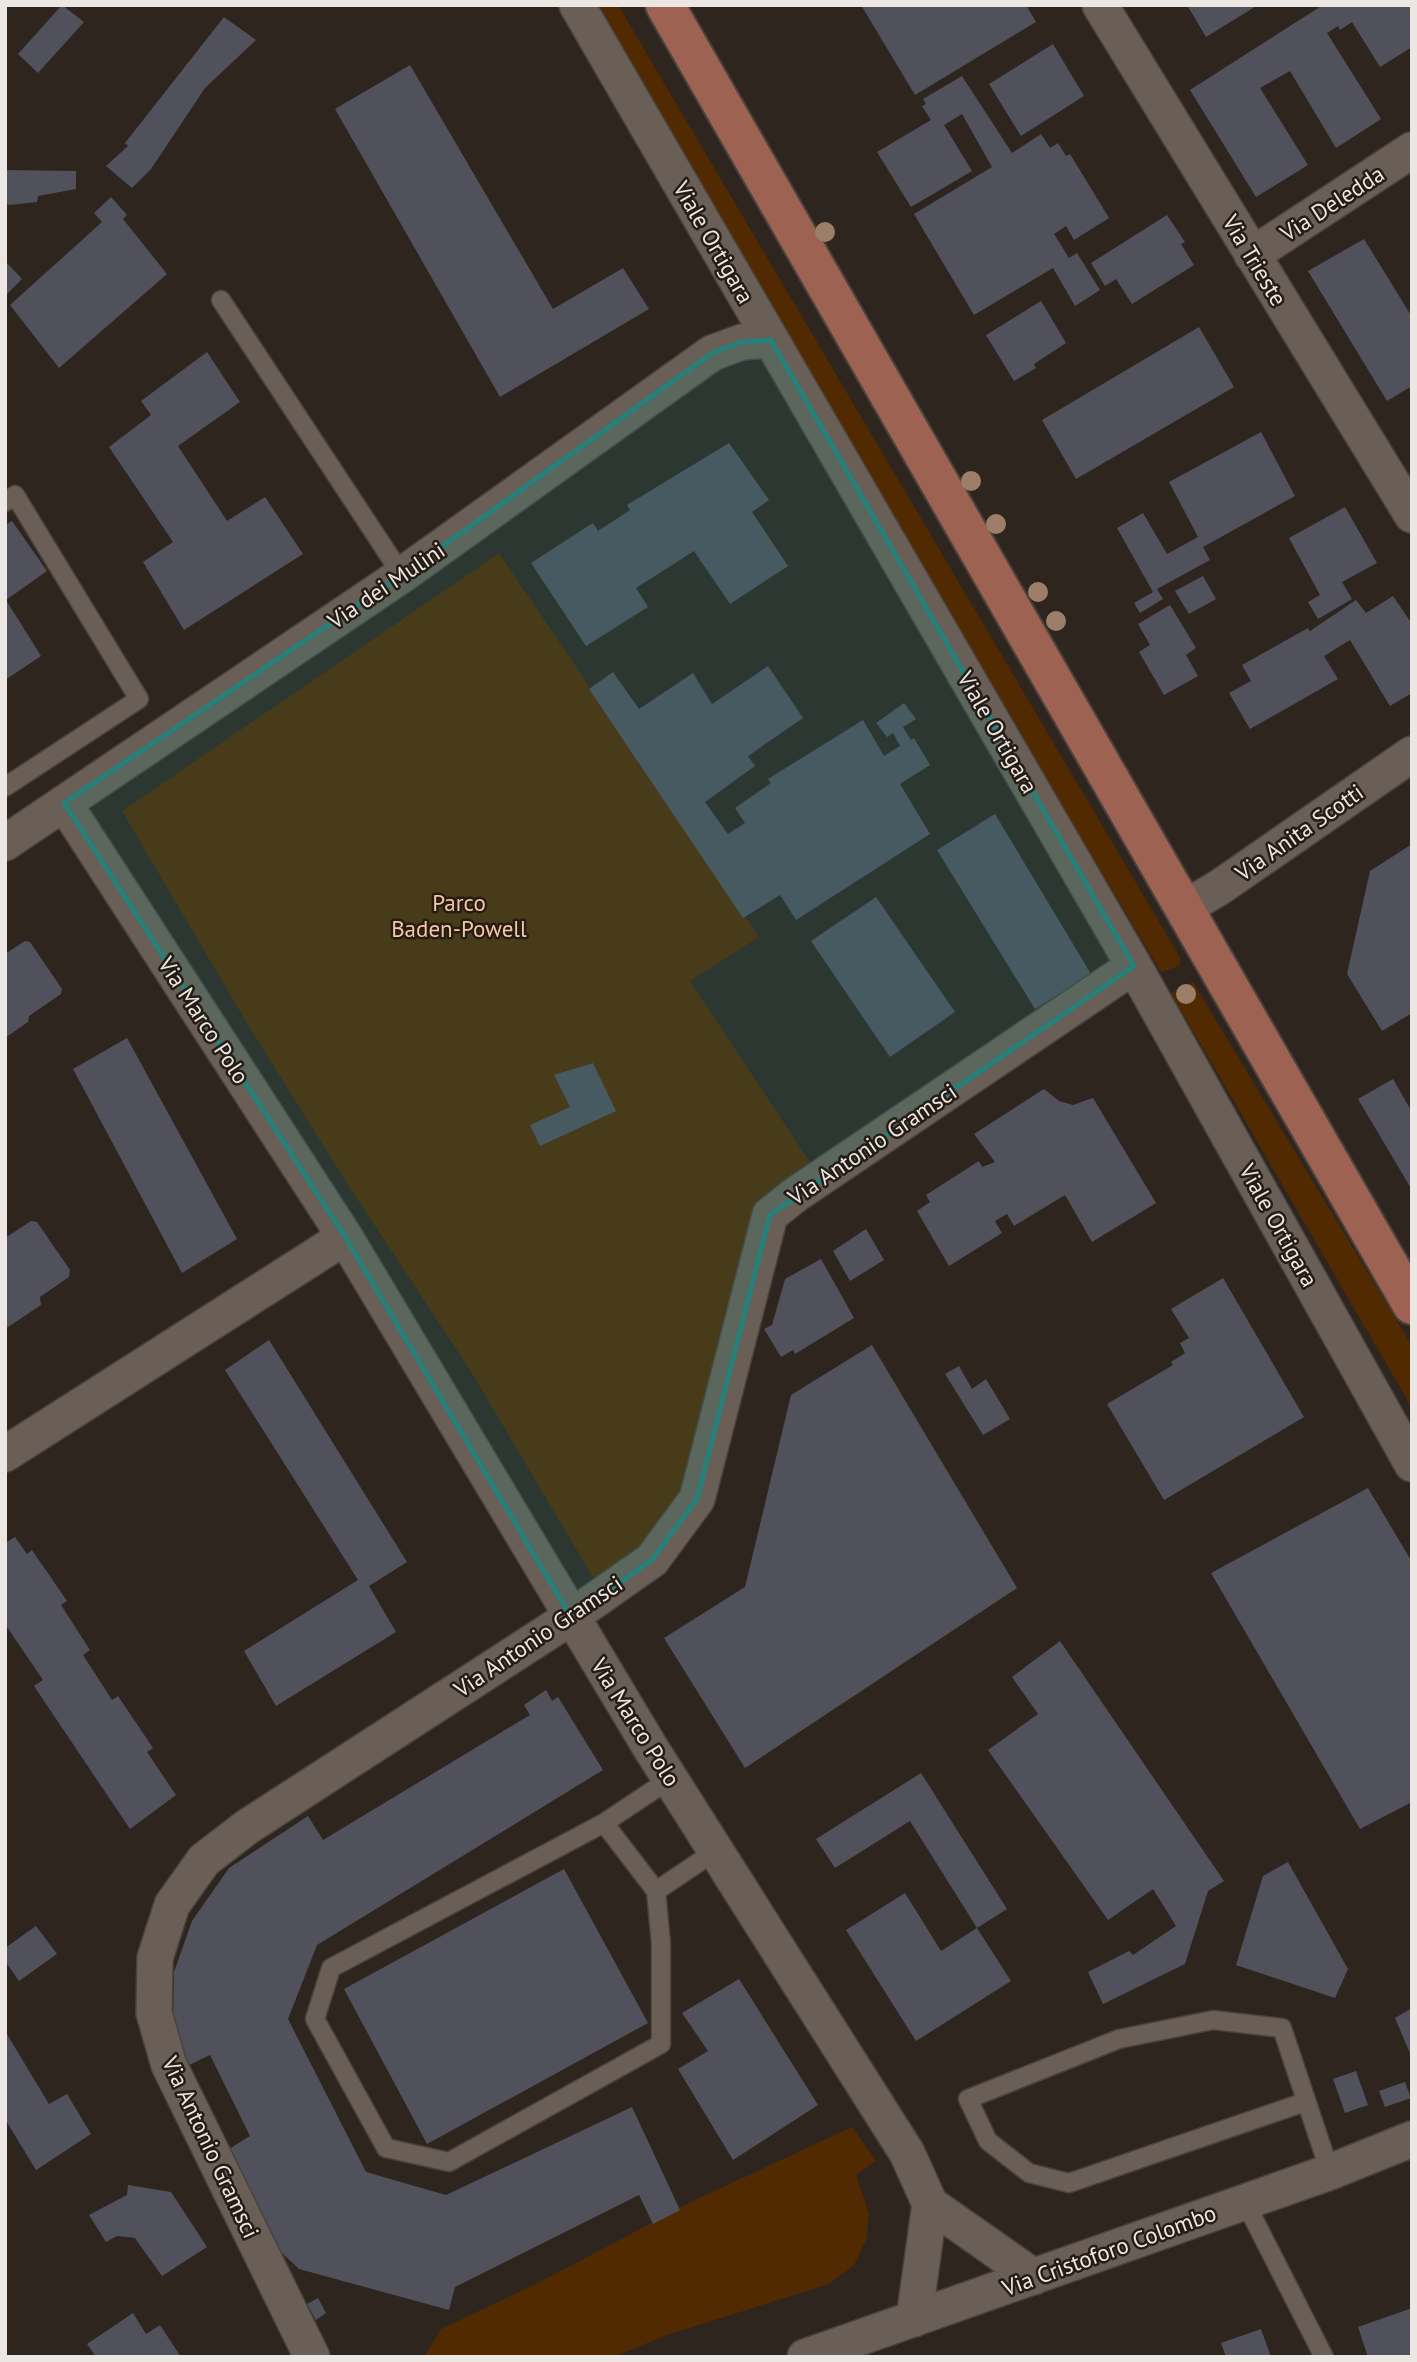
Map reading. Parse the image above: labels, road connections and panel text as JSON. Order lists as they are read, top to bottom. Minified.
{"streets":{"street":["Via Deledda","Viale Ortigara","Via Trieste","Via dei Mulini","Via Anita Scotti","Via Marco Polo","Via Antonio Gramsci","Via Cristoforo Colombo"]},"crossings":[["Via Deledda","Via Trieste"],["Viale Ortigara","Via dei Mulini"],["Viale Ortigara","Via Antonio Gramsci"],["Via dei Mulini","Via Marco Polo"],["Via Marco Polo","Via Antonio Gramsci"],["Via Marco Polo","Via Cristoforo Colombo"]],"parks":["Parco Baden-Powell"]}
